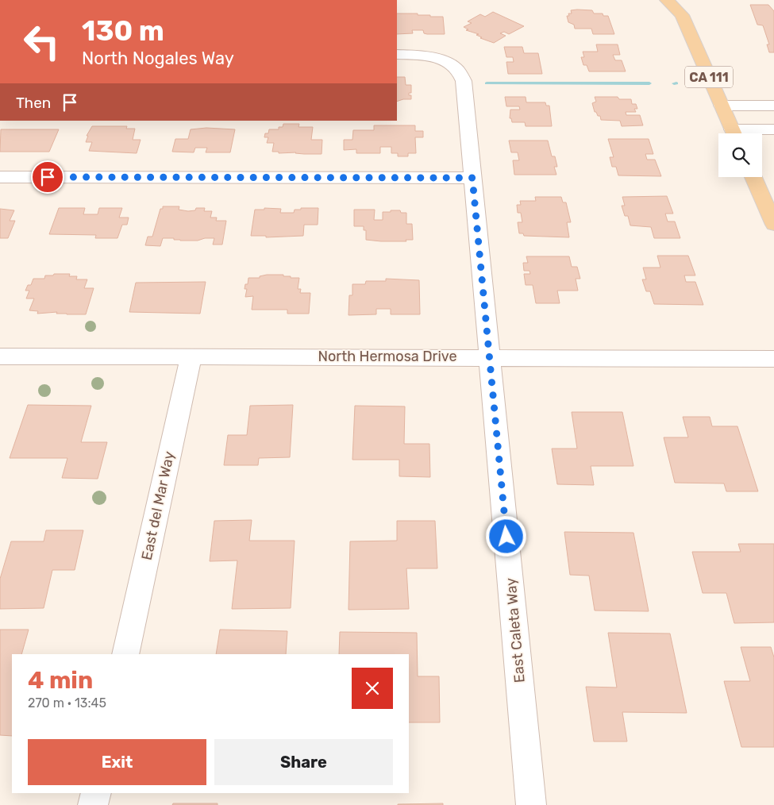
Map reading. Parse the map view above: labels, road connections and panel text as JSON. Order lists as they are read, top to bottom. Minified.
{"streets":{"main road":["CA 111"],"street":["North Hermosa Drive","East del Mar Way","East Caleta Way"]},"crossings":[["North Hermosa Drive","East del Mar Way"],["North Hermosa Drive","East Caleta Way"]],"page":{"turn":["130 m","North Nogales Way"],"then":"Then","heading":["4 min","270 m · 13:45"],"buttons":["Exit","Share"]}}
